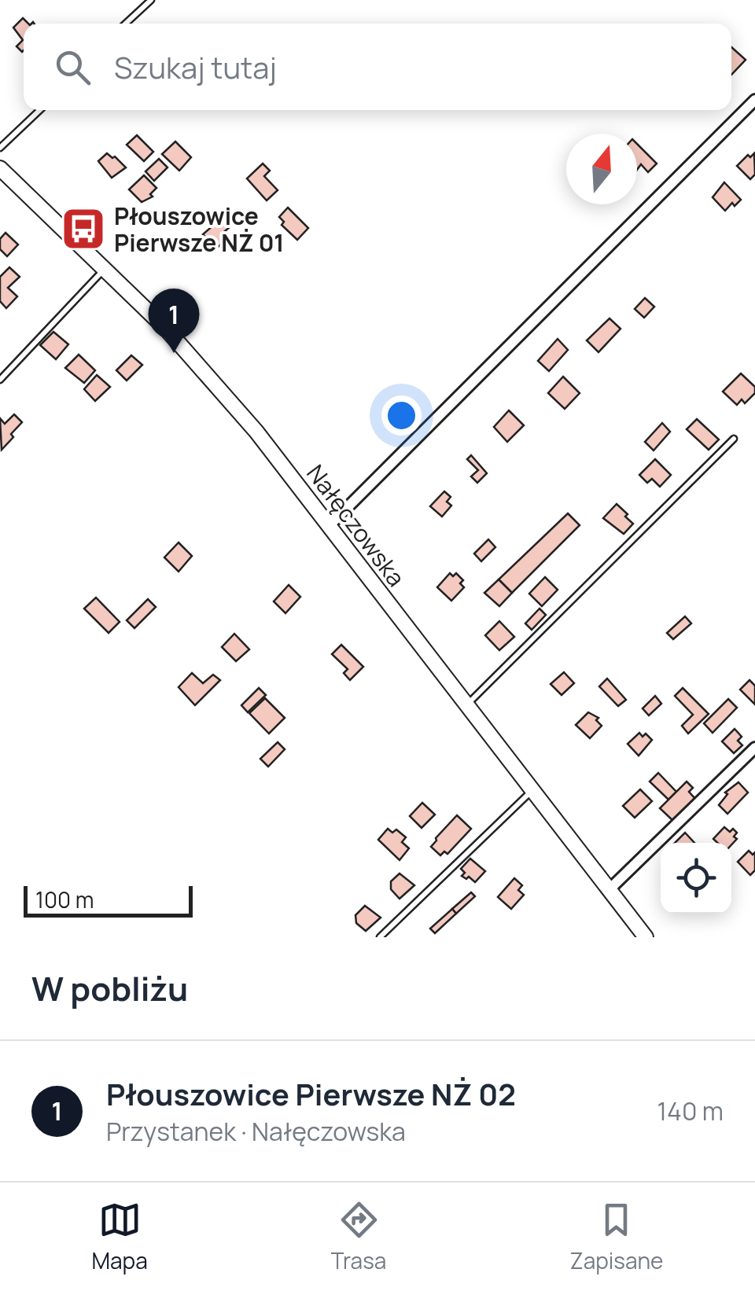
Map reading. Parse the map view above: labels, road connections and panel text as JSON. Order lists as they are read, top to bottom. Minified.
{"streets":{"main road":["Nałęczowska"]},"places":{"bus stop":["Płouszowice Pierwsze NŻ 01"]},"scale_bar":"100 m","north":"top","page":{"search":"Szukaj tutaj","pins":"1","scale":"100 m","heading":"W pobliżu","list":[{"mark":"1","name":"Płouszowice Pierwsze NŻ 02","note":"Przystanek · Nałęczowska","value":"140 m"}],"nav":["Mapa","Trasa","Zapisane"]}}
